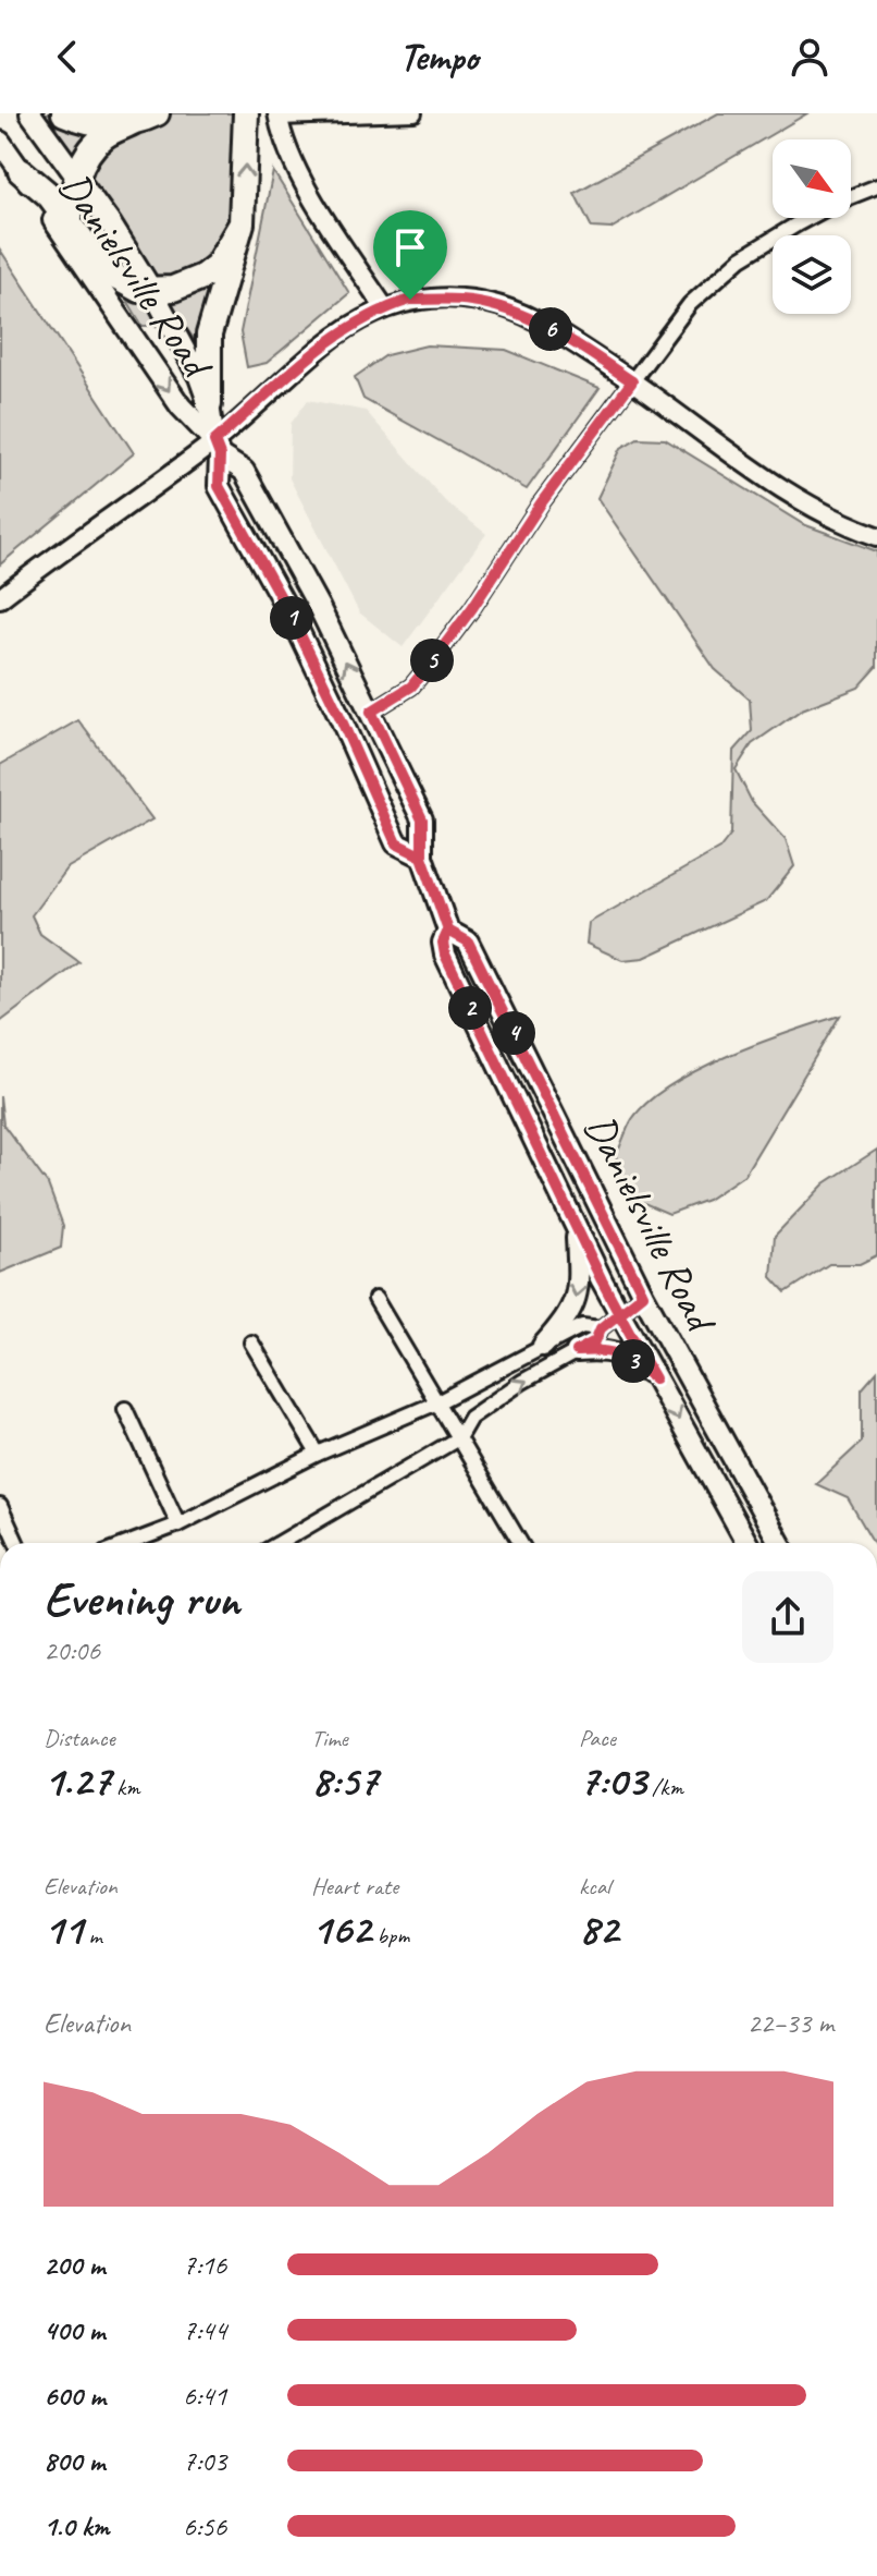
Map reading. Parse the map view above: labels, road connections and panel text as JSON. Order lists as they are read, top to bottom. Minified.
{"streets":{"main road":["Danielsville Road"]},"north":"bottom right","page":{"header":"Tempo","pins":["6","1","5","2","4","3"],"heading":["Evening run","20:06"],"stats":[["Distance","1.27 km"],["Time","8:57"],["Pace","7:03 /km"],["Elevation","11 m"],["Heart rate","162 bpm"],["kcal","82"]],"chart":["Elevation","22–33 m"],"list":[{"name":"200 m","note":"7:16"},{"name":"400 m","note":"7:44"},{"name":"600 m","note":"6:41"},{"name":"800 m","note":"7:03"},{"name":"1.0 km","note":"6:56"}]}}
